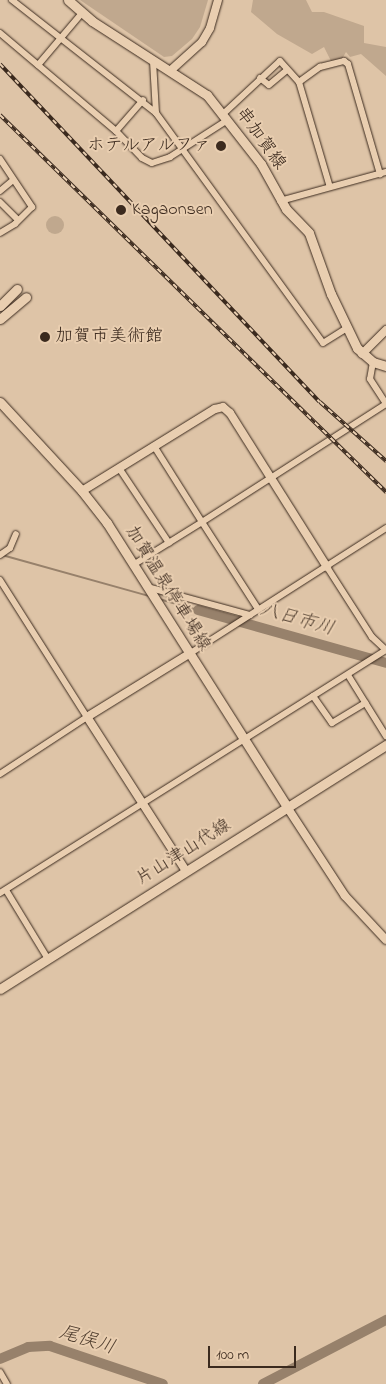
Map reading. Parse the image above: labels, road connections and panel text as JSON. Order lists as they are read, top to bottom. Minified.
{"streets":{"main road":["串加賀線","加賀温泉停車場線","片山津山代線"]},"crossings":[["加賀温泉停車場線","片山津山代線"]],"water":["八日市川","尾俣川"],"places":["ホテルアルファ","Kagaonsen","加賀市美術館"],"scale_bar":"100 m"}
